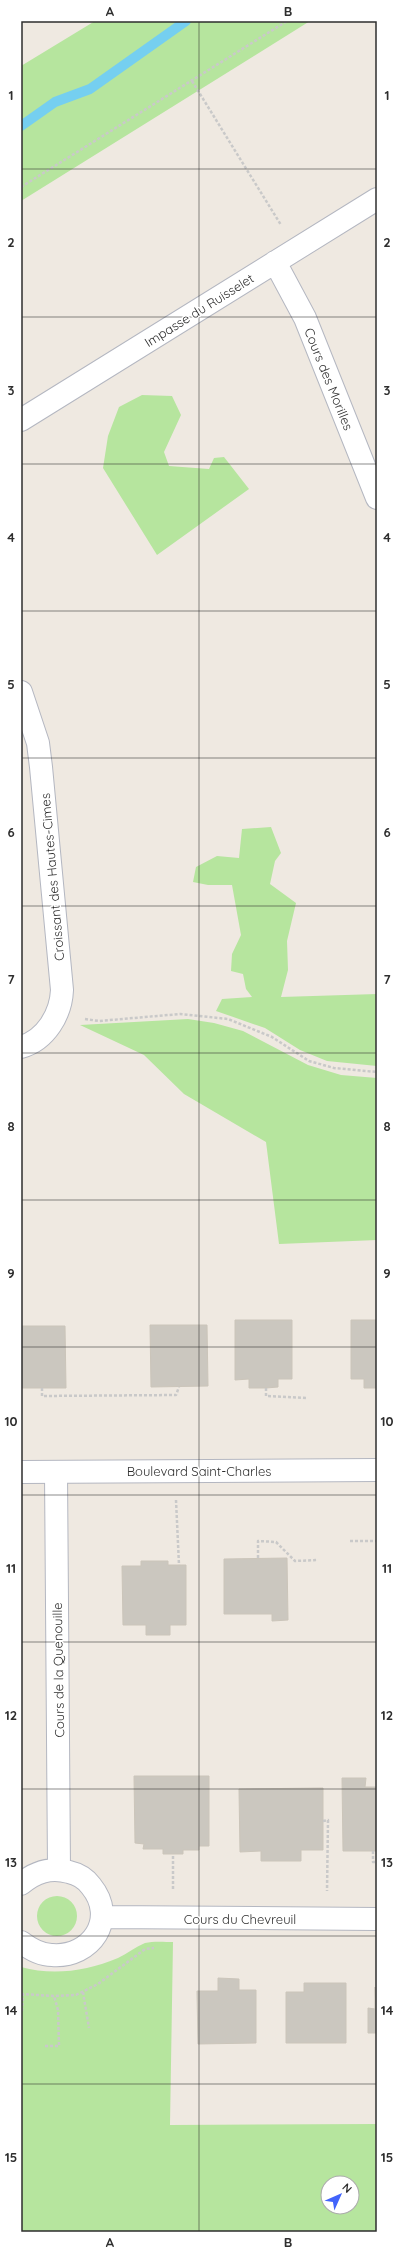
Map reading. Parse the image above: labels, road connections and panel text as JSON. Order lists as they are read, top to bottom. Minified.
{"streets":{"street":["Impasse du Ruisselet","Cours des Morilles","Croissant des Hautes-Cimes","Boulevard Saint-Charles","Cours de la Quenouille","Cours du Chevreuil"]},"crossings":[["Impasse du Ruisselet","Cours des Morilles"],["Boulevard Saint-Charles","Cours de la Quenouille"]],"north":"top right","grid":{"columns":["A","B"],"rows":["1","2","3","4","5","6","7","8","9","10","11","12","13","14","15"]}}
